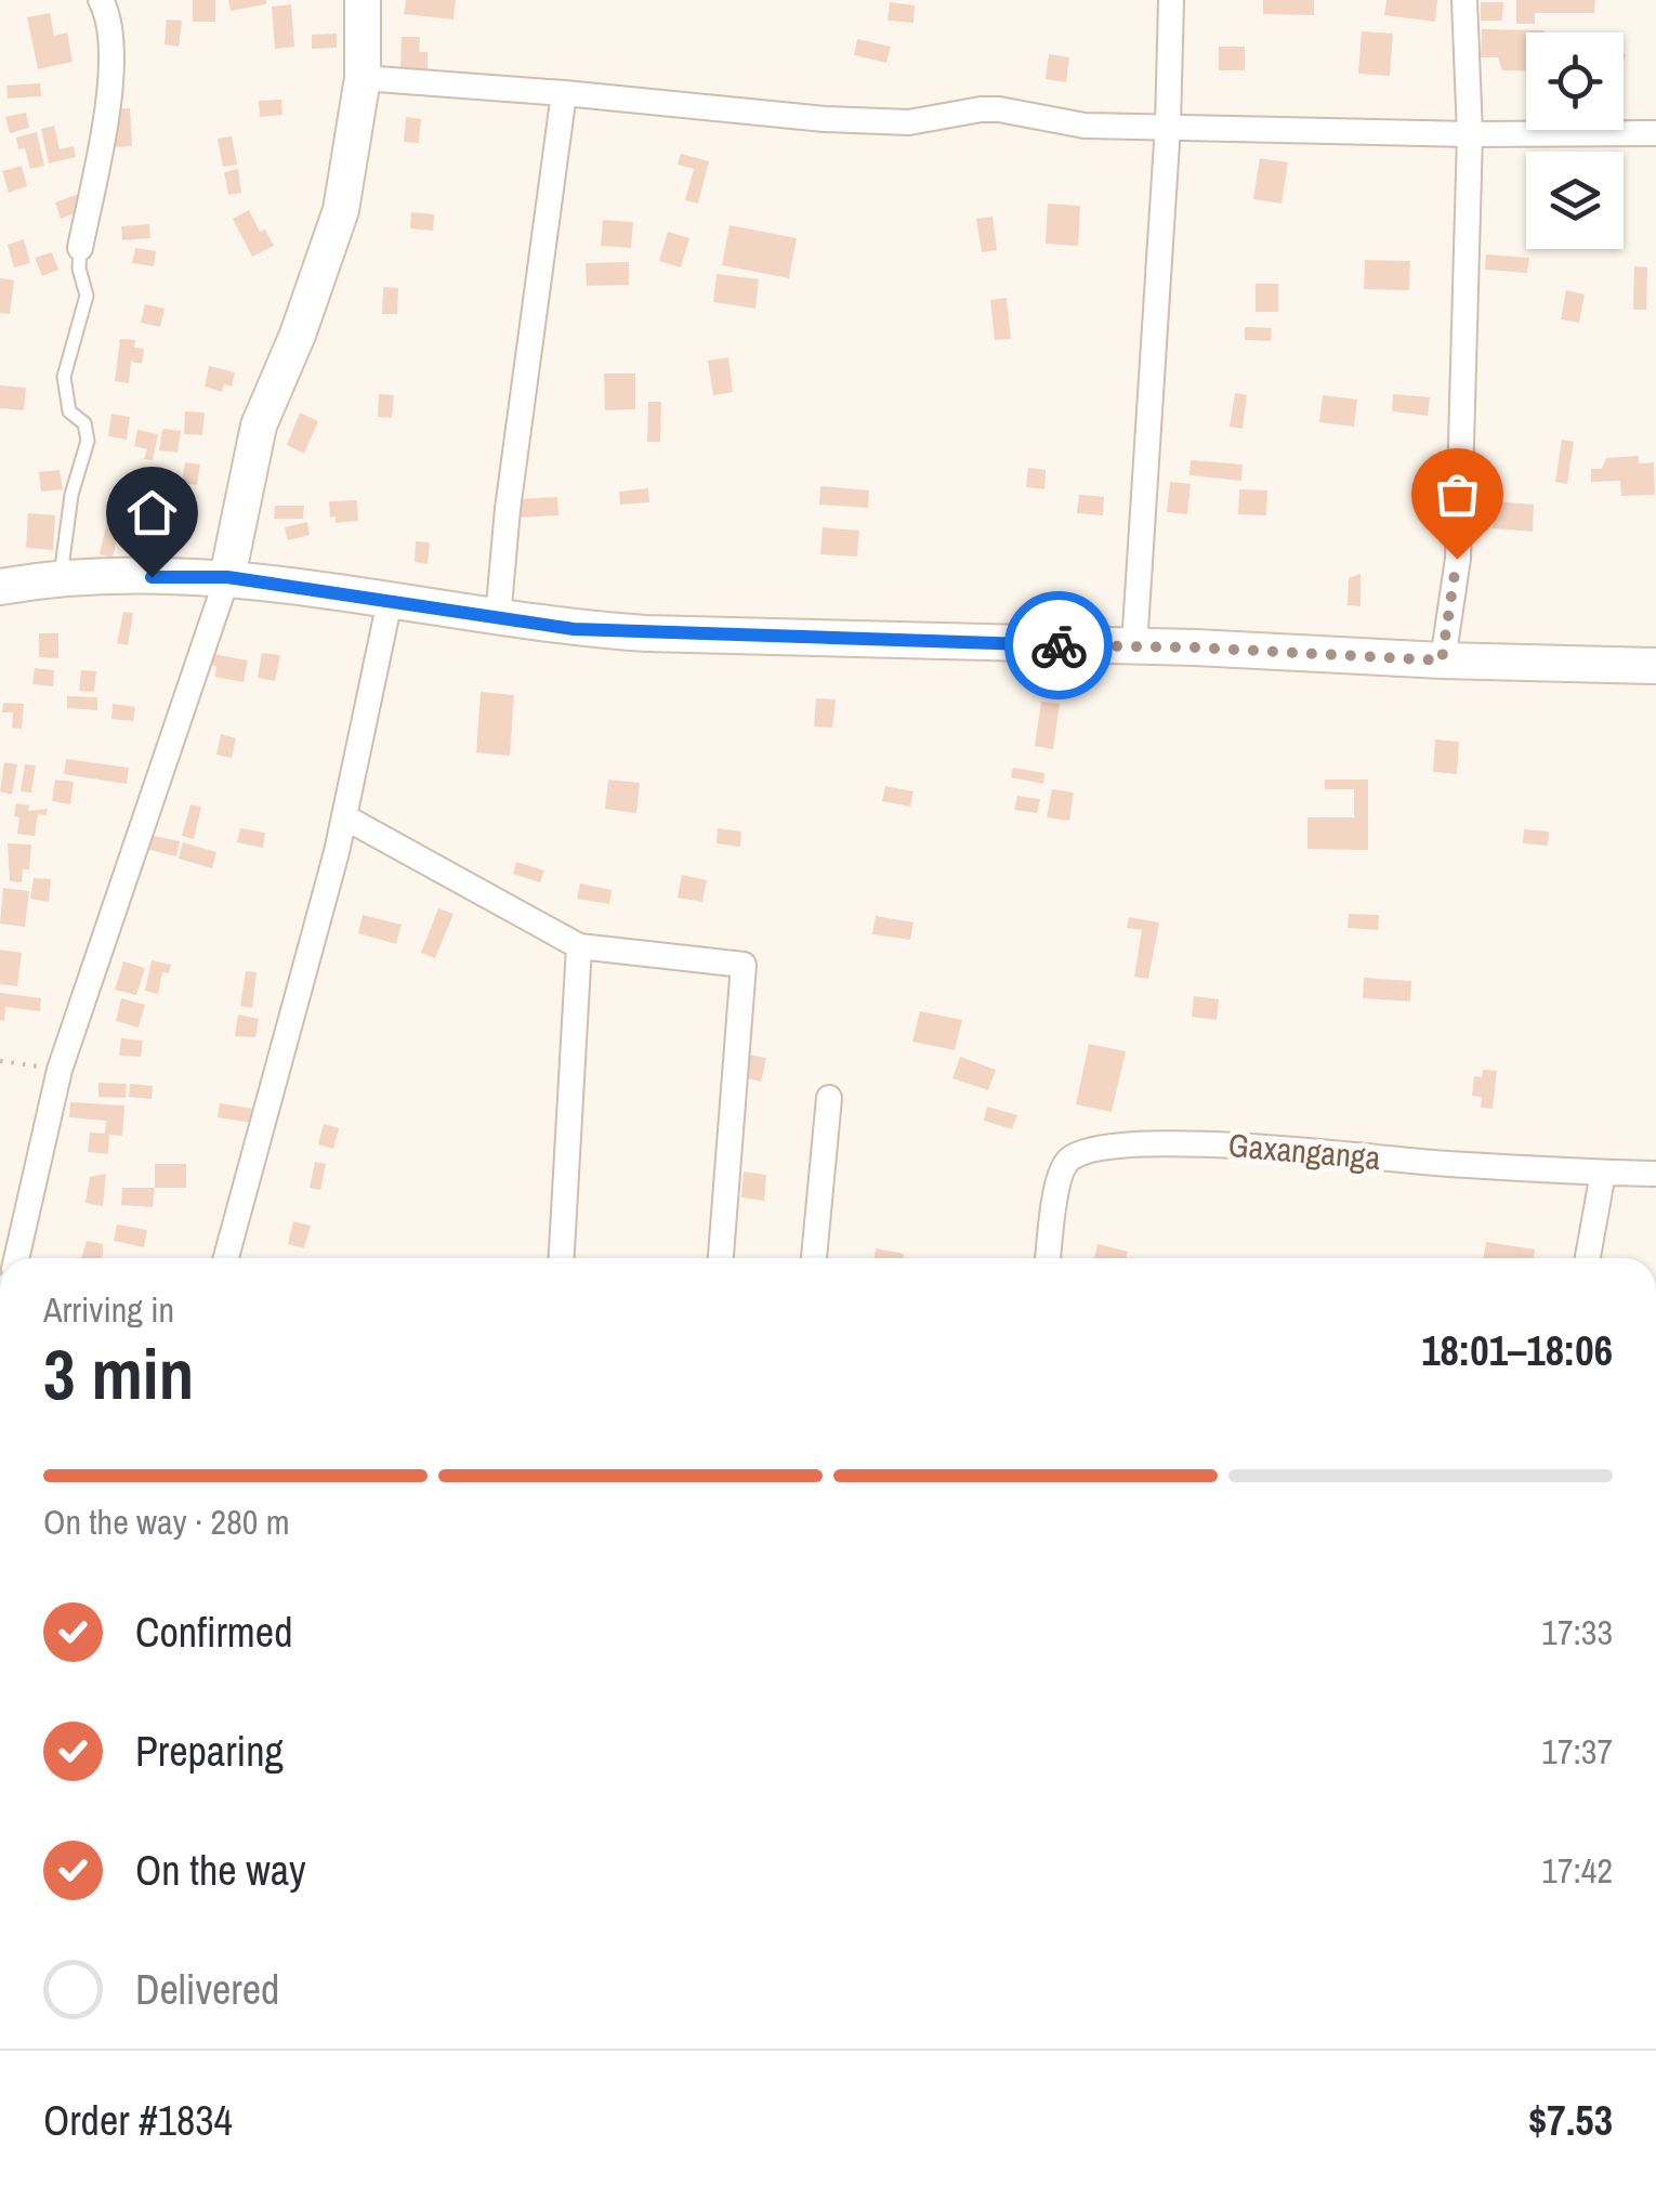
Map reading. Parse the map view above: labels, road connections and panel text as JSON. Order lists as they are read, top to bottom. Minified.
{"streets":{"street":["Gaxanganga"]},"page":{"heading":["3 min","Arriving in","18:01–18:06"],"panel":["Order #1834","$7.53"],"bar":"On the way · 280 m","list":[["Confirmed","17:33"],["Preparing","17:37"],["On the way","17:42"],"Delivered"]}}
